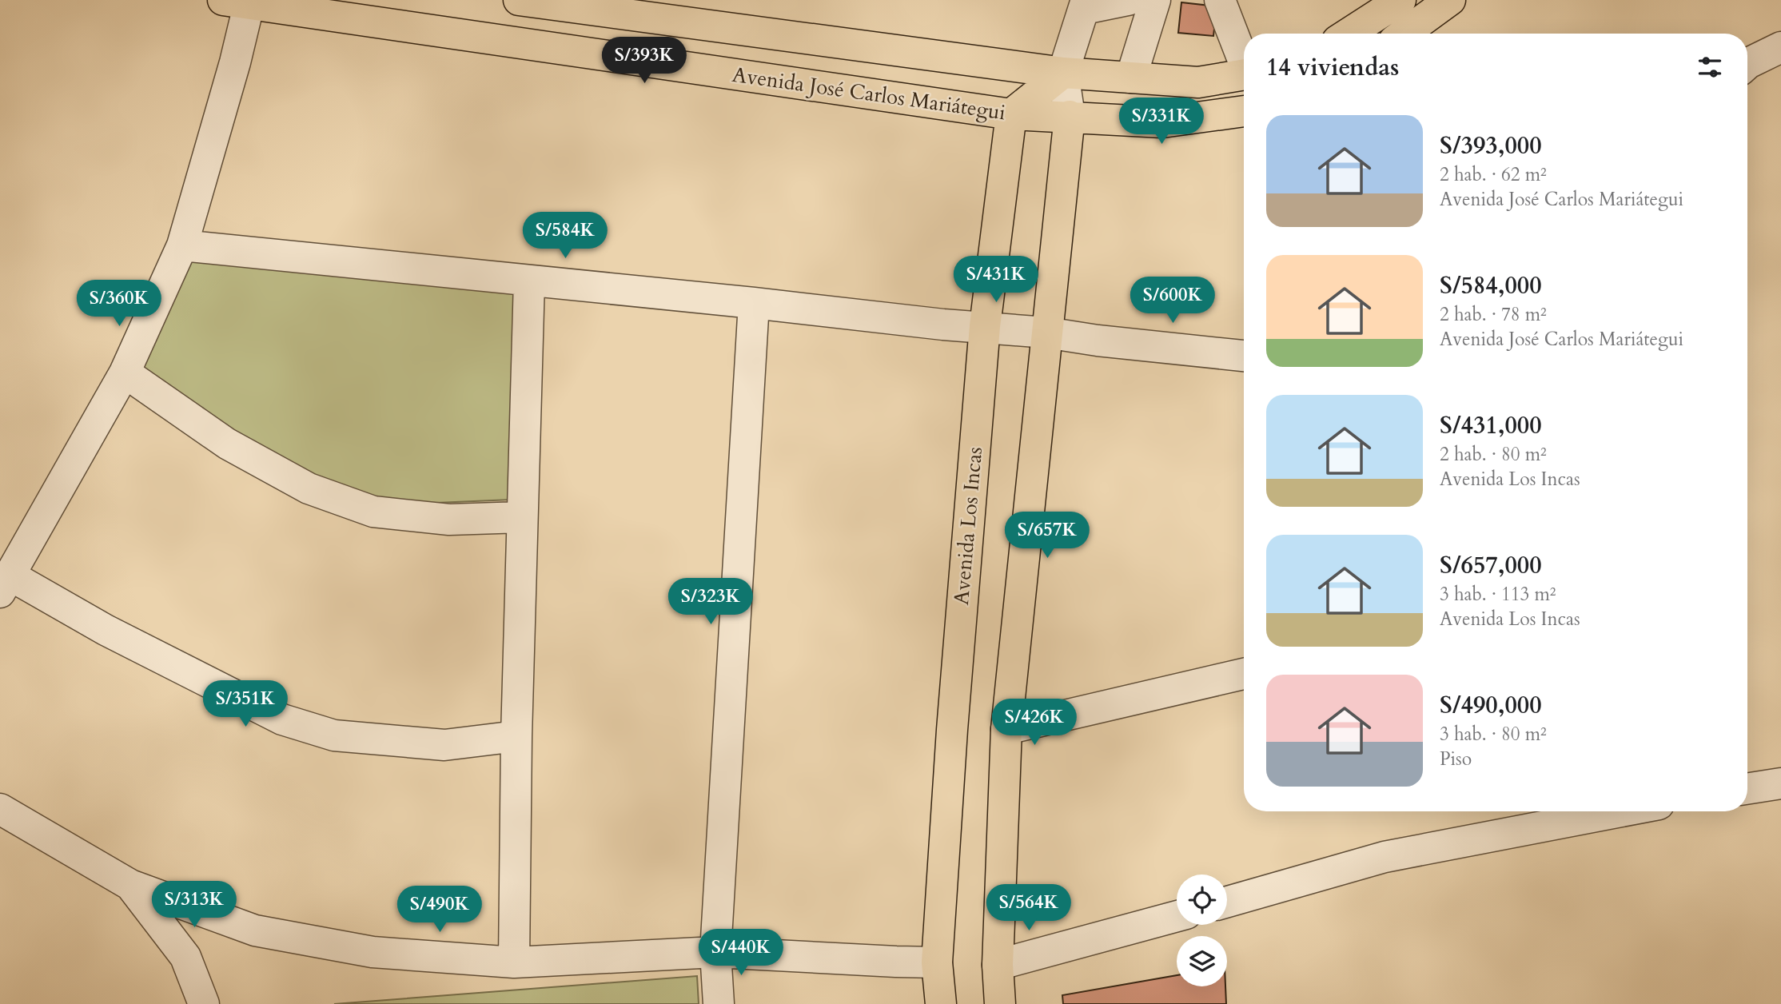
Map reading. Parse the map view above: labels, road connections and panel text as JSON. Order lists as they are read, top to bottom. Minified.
{"streets":{"main road":["Avenida José Carlos Mariátegui","Avenida Los Incas"]},"crossings":[["Avenida José Carlos Mariátegui","Avenida Los Incas"]],"page":{"heading":"14 viviendas","price":["S/393K","S/331K","S/584K","S/431K","S/600K","S/360K","S/657K","S/323K","S/351K","S/426K","S/313K","S/564K","S/490K","S/440K"],"list":[{"name":"S/393,000","note":"2 hab. · 62 m² · Avenida José Carlos Mariátegui"},{"name":"S/584,000","note":"2 hab. · 78 m² · Avenida José Carlos Mariátegui"},{"name":"S/431,000","note":"2 hab. · 80 m² · Avenida Los Incas"},{"name":"S/657,000","note":"3 hab. · 113 m² · Avenida Los Incas"},{"name":"S/490,000","note":"3 hab. · 80 m² · Piso"}]}}
